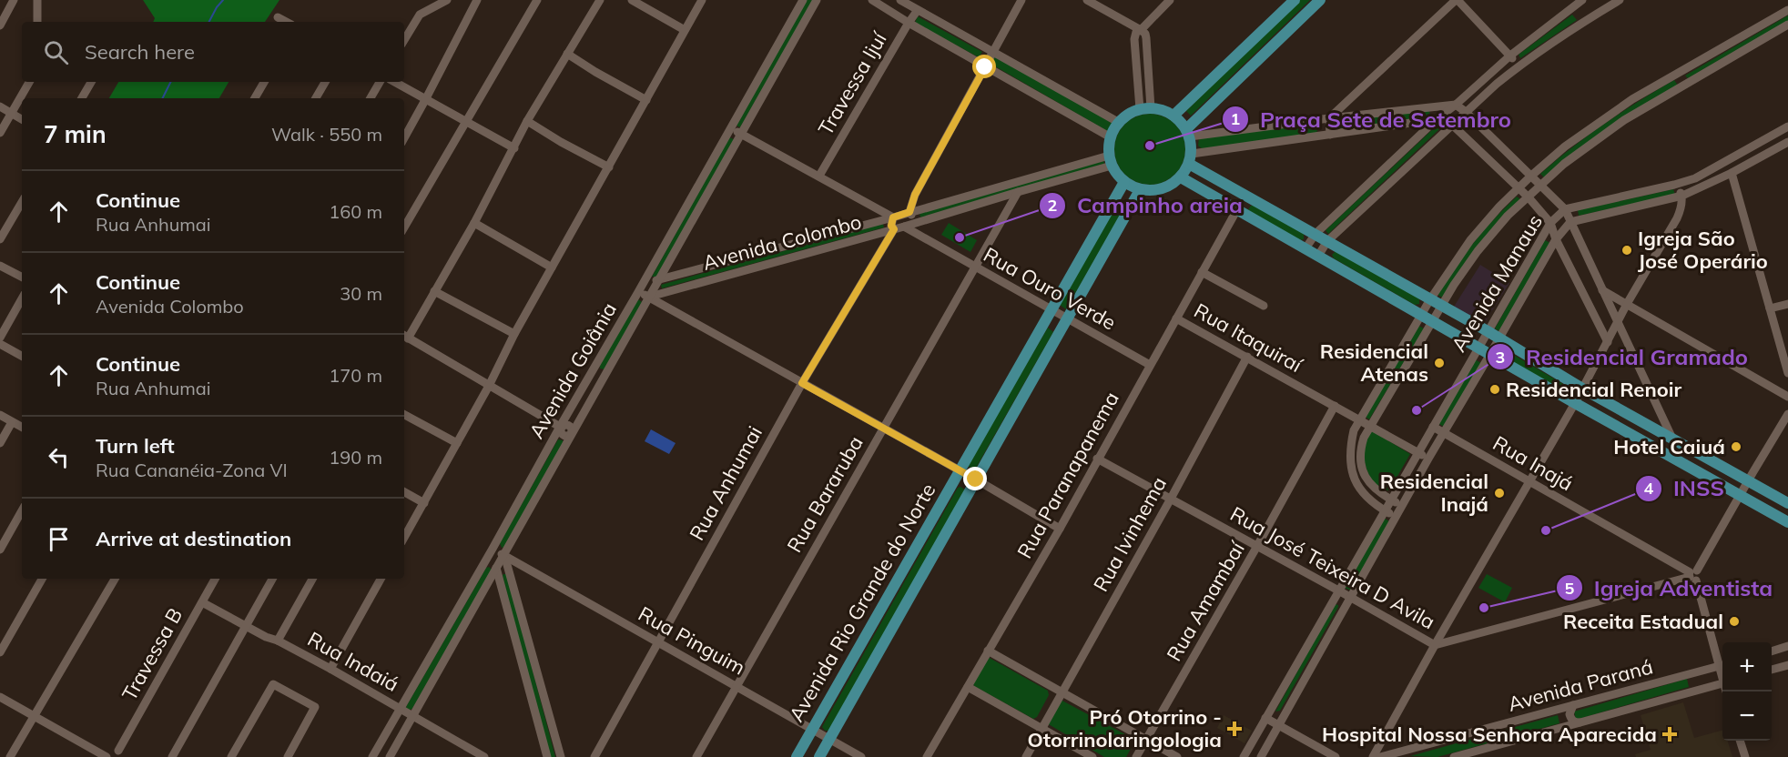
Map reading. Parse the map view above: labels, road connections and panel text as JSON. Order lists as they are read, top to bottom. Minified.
{"streets":{"main road":["Avenida Rio Grande do Norte"],"street":["Travessa Ijuí","Avenida Colombo","Avenida Manaus","Rua Ouro Verde","Rua Itaquiraí","Avenida Goiânia","Rua Inajá","Rua Paranapanema","Rua Anhumai","Rua Bararuba","Rua Ivinhema","Rua José Teixeira D Avila","Rua Amambaí","Rua Pinguim","Travessa B","Rua Indaiá","Avenida Paraná"]},"crossings":[["Avenida Colombo","Rua Ouro Verde"],["Avenida Colombo","Avenida Goiânia"],["Avenida Colombo","Rua Anhumai"],["Avenida Colombo","Rua Bararuba"],["Avenida Colombo","Avenida Rio Grande do Norte"],["Avenida Manaus","Rua Itaquiraí"],["Avenida Manaus","Rua Inajá"],["Avenida Manaus","Rua José Teixeira D Avila"],["Rua Ouro Verde","Rua Paranapanema"],["Rua Ouro Verde","Rua Bararuba"],["Rua Ouro Verde","Avenida Rio Grande do Norte"],["Rua Itaquiraí","Rua Paranapanema"],["Rua Itaquiraí","Rua Ivinhema"],["Rua Itaquiraí","Rua Amambaí"],["Avenida Goiânia","Rua Pinguim"],["Avenida Goiânia","Rua Indaiá"],["Rua Inajá","Rua José Teixeira D Avila"],["Rua Paranapanema","Rua José Teixeira D Avila"],["Rua Anhumai","Rua Pinguim"],["Rua Bararuba","Rua Pinguim"],["Rua Ivinhema","Rua José Teixeira D Avila"],["Rua José Teixeira D Avila","Rua Amambaí"],["Avenida Rio Grande do Norte","Rua Pinguim"],["Travessa B","Rua Indaiá"]],"places":{"other":["Praça Sete de Setembro","Campinho areia","Igreja São José Operário","Residencial Atenas","Residencial Renoir","Residencial Gramado","Hotel Caiuá","Residencial Inajá","INSS","Igreja Adventista","Receita Estadual"],"health":["Pró Otorrino - Otorrinolaringologia","Hospital Nossa Senhora Aparecida"]},"page":{"search":"Search here","heading":["7 min","Walk · 550 m"],"list":[["Continue","Rua Anhumai","160 m"],["Continue","Avenida Colombo","30 m"],["Continue","Rua Anhumai","170 m"],["Turn left","Rua Cananéia-Zona VI","190 m"],"Arrive at destination"],"map_buttons":["+","−"]}}
